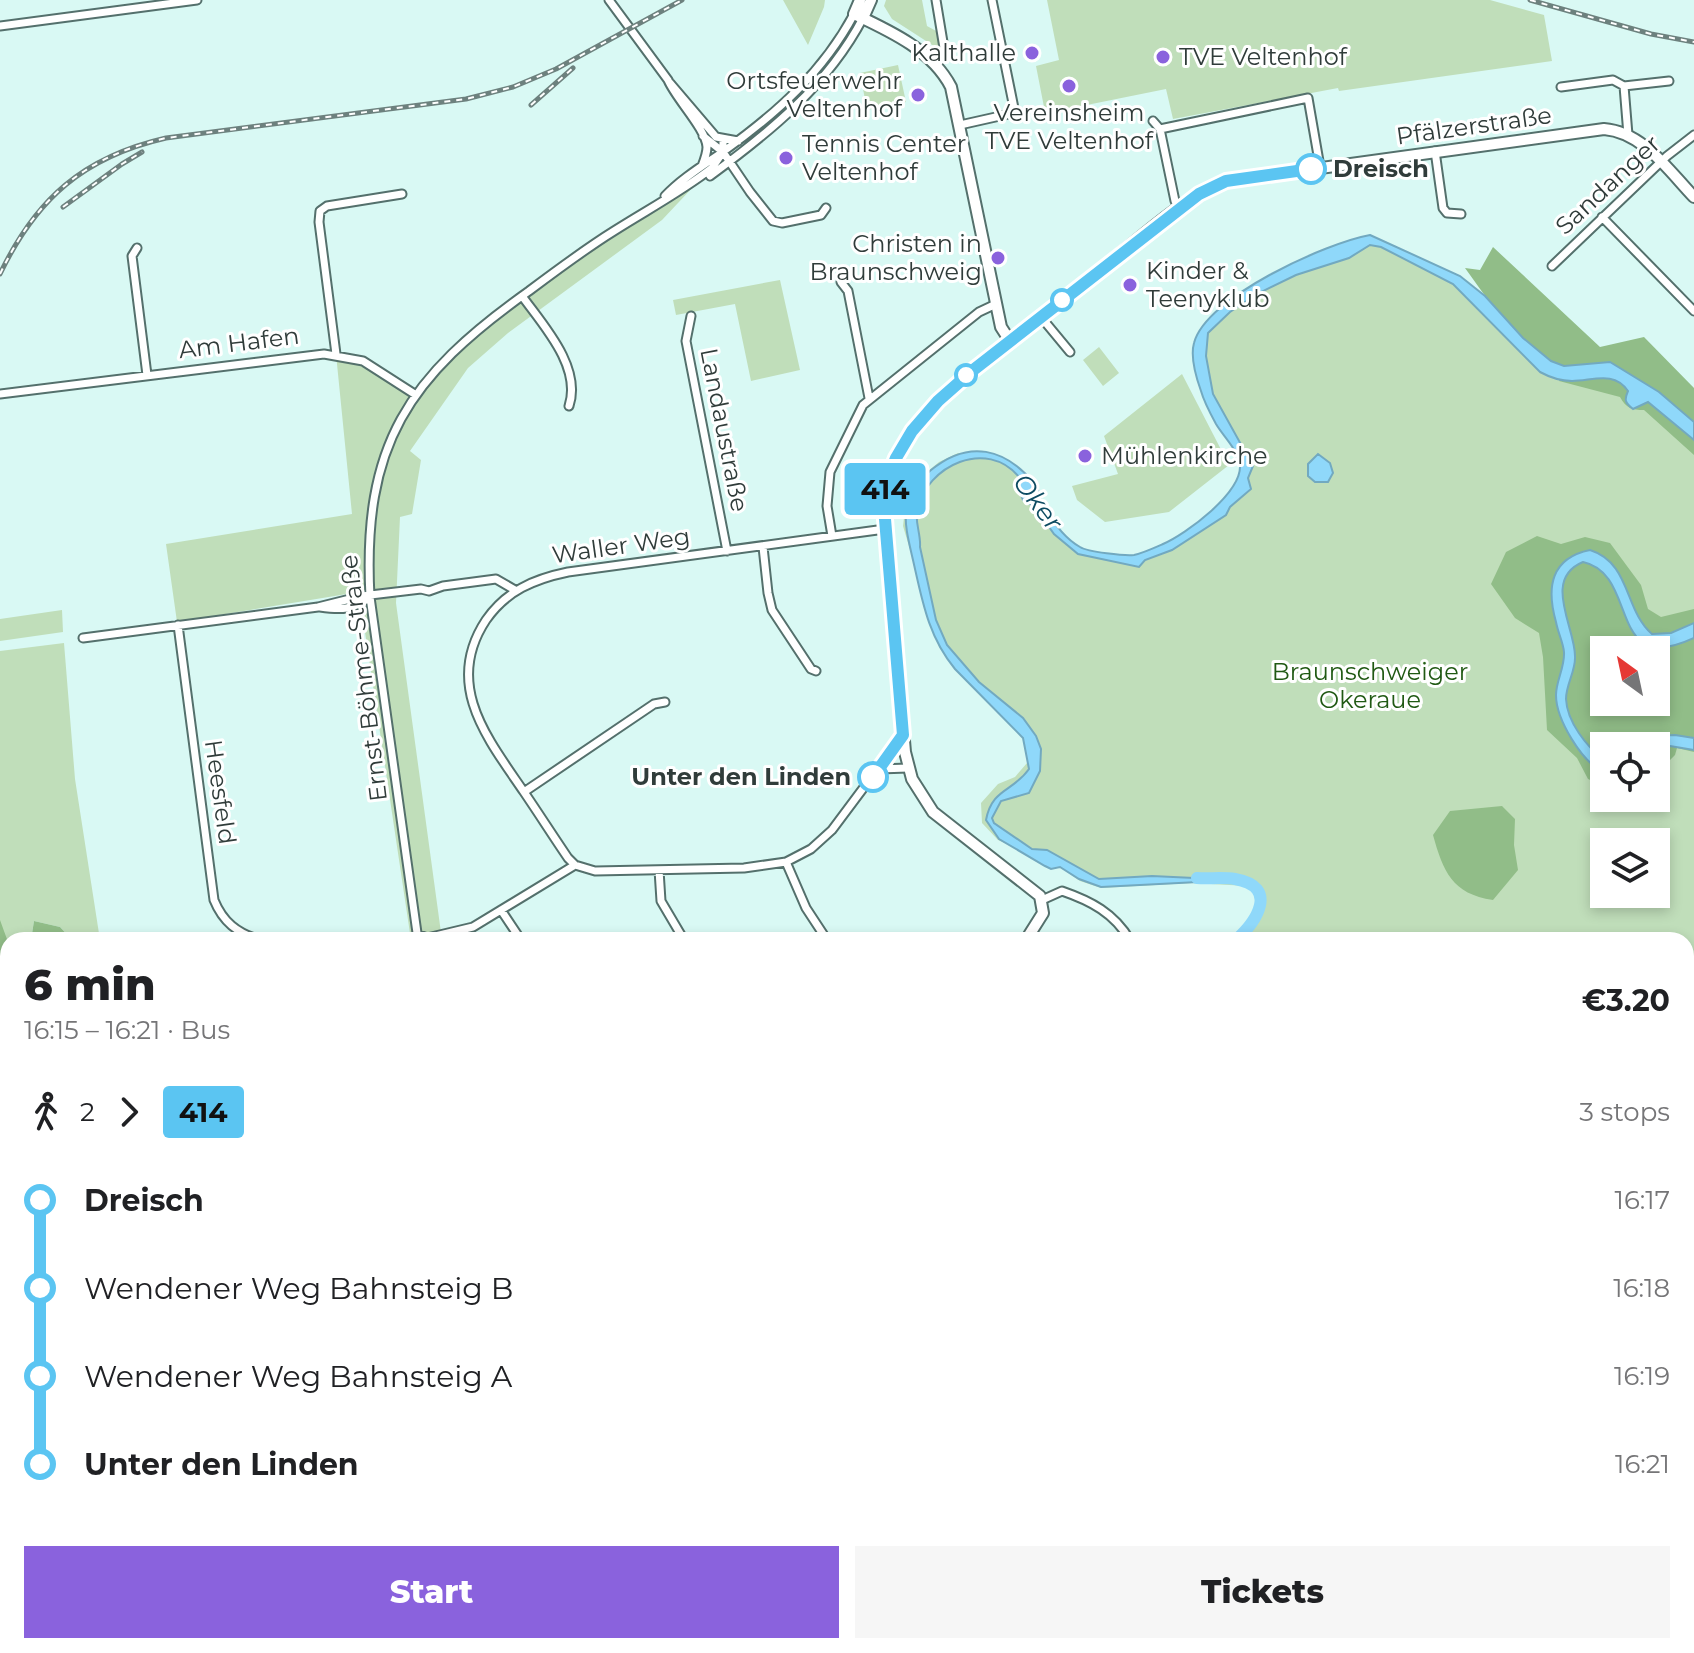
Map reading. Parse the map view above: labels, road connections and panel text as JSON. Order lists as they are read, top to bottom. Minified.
{"streets":{"street":["Pfälzerstraße","Sandanger","Am Hafen","Landaustraße","Waller Weg","Ernst-Böhme-Straße","Heesfeld"]},"crossings":[["Pfälzerstraße","Waller Weg"],["Am Hafen","Ernst-Böhme-Straße"],["Landaustraße","Waller Weg"]],"water":["Oker"],"parks":["Braunschweiger Okeraue"],"places":["Kalthalle","TVE Veltenhof","Vereinsheim TVE Veltenhof","Ortsfeuerwehr Veltenhof","Tennis Center Veltenhof","Dreisch","Christen in Braunschweig","Kinder & Teenyklub","Mühlenkirche","Unter den Linden"],"lines":["bus line 414"],"north":"top left","page":{"on_map":"414","heading":["6 min","16:15 – 16:21 · Bus","€3.20"],"legs":["2","414","3 stops"],"list":[{"name":"Dreisch","value":"16:17"},{"name":"Wendener Weg Bahnsteig B","value":"16:18"},{"name":"Wendener Weg Bahnsteig A","value":"16:19"},{"name":"Unter den Linden","value":"16:21"}],"buttons":["Start","Tickets"]}}
